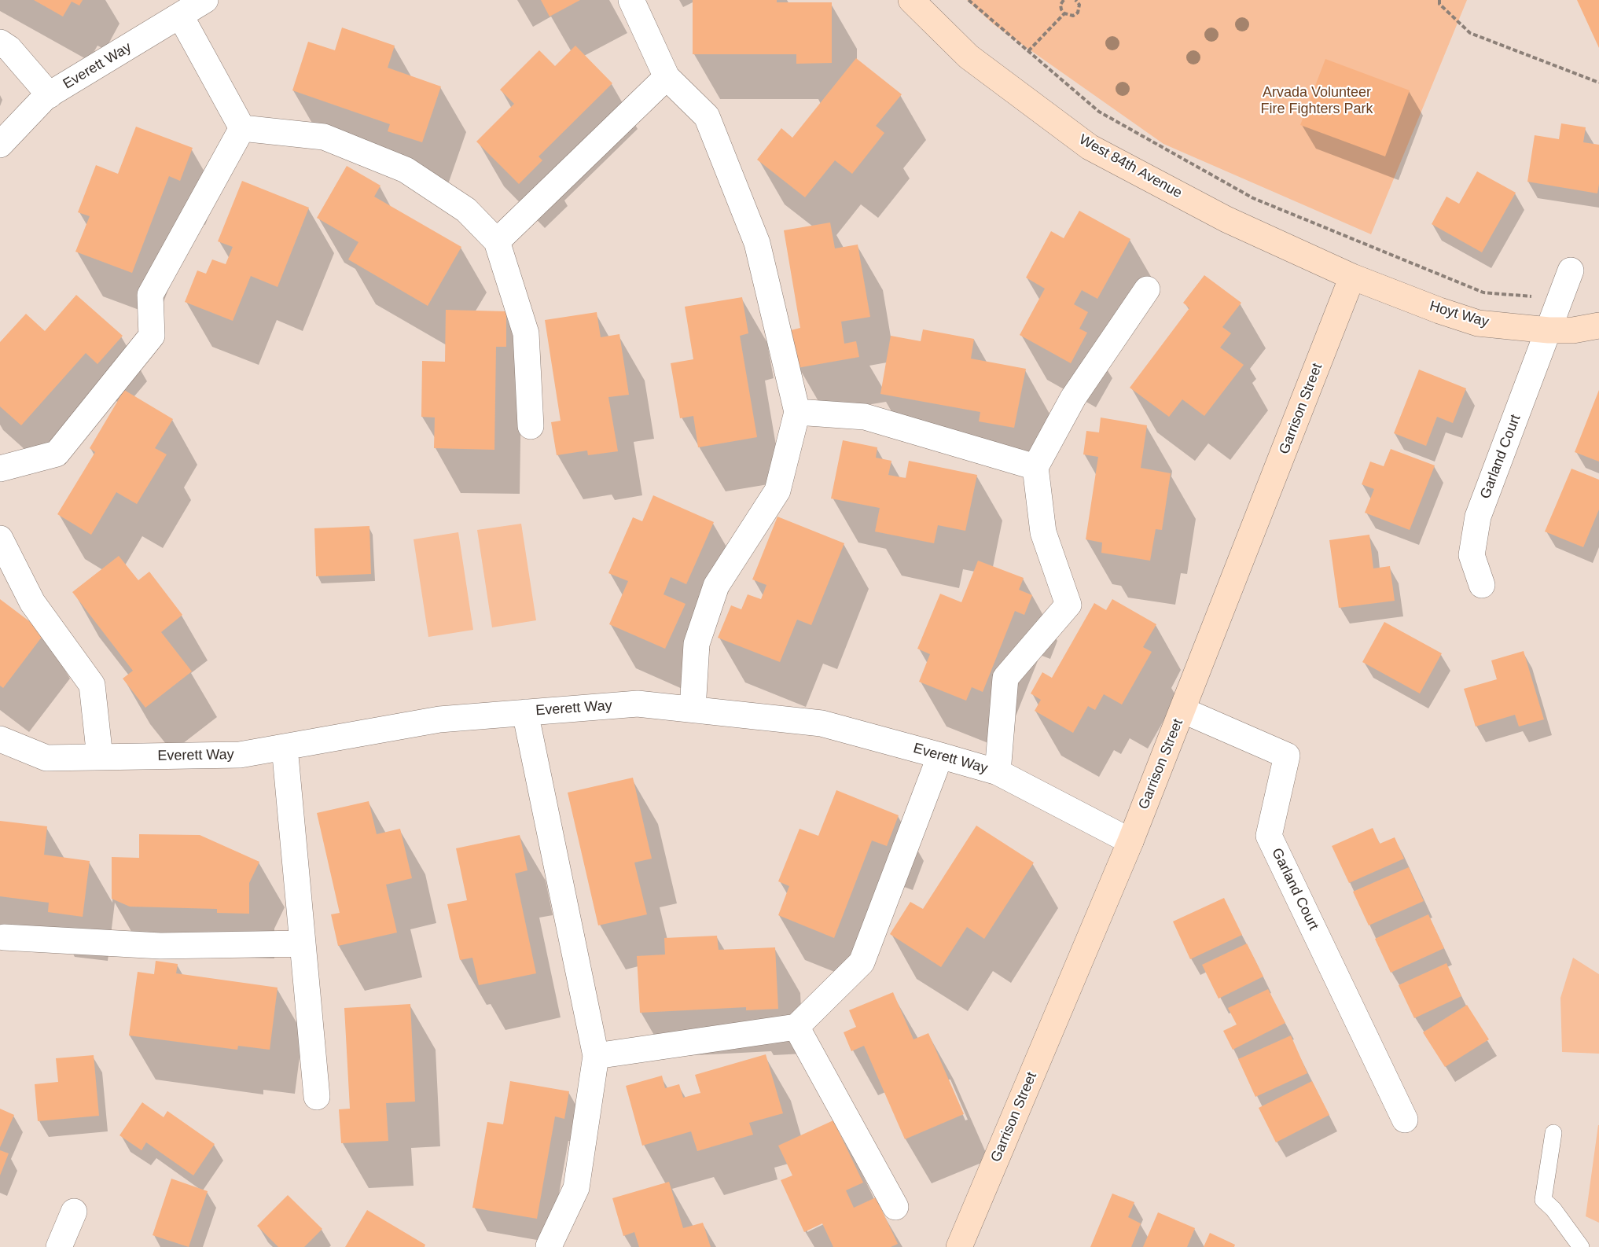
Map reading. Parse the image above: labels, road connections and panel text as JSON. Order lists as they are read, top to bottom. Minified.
{"streets":{"street":["Everett Way","West 84th Avenue","Hoyt Way","Garrison Street","Garland Court"]},"crossings":[["Everett Way","Garrison Street"],["West 84th Avenue","Hoyt Way"],["West 84th Avenue","Garrison Street"],["Hoyt Way","Garrison Street"],["Hoyt Way","Garland Court"],["Garrison Street","Garland Court"]],"parks":["Arvada Volunteer Fire Fighters Park"]}
